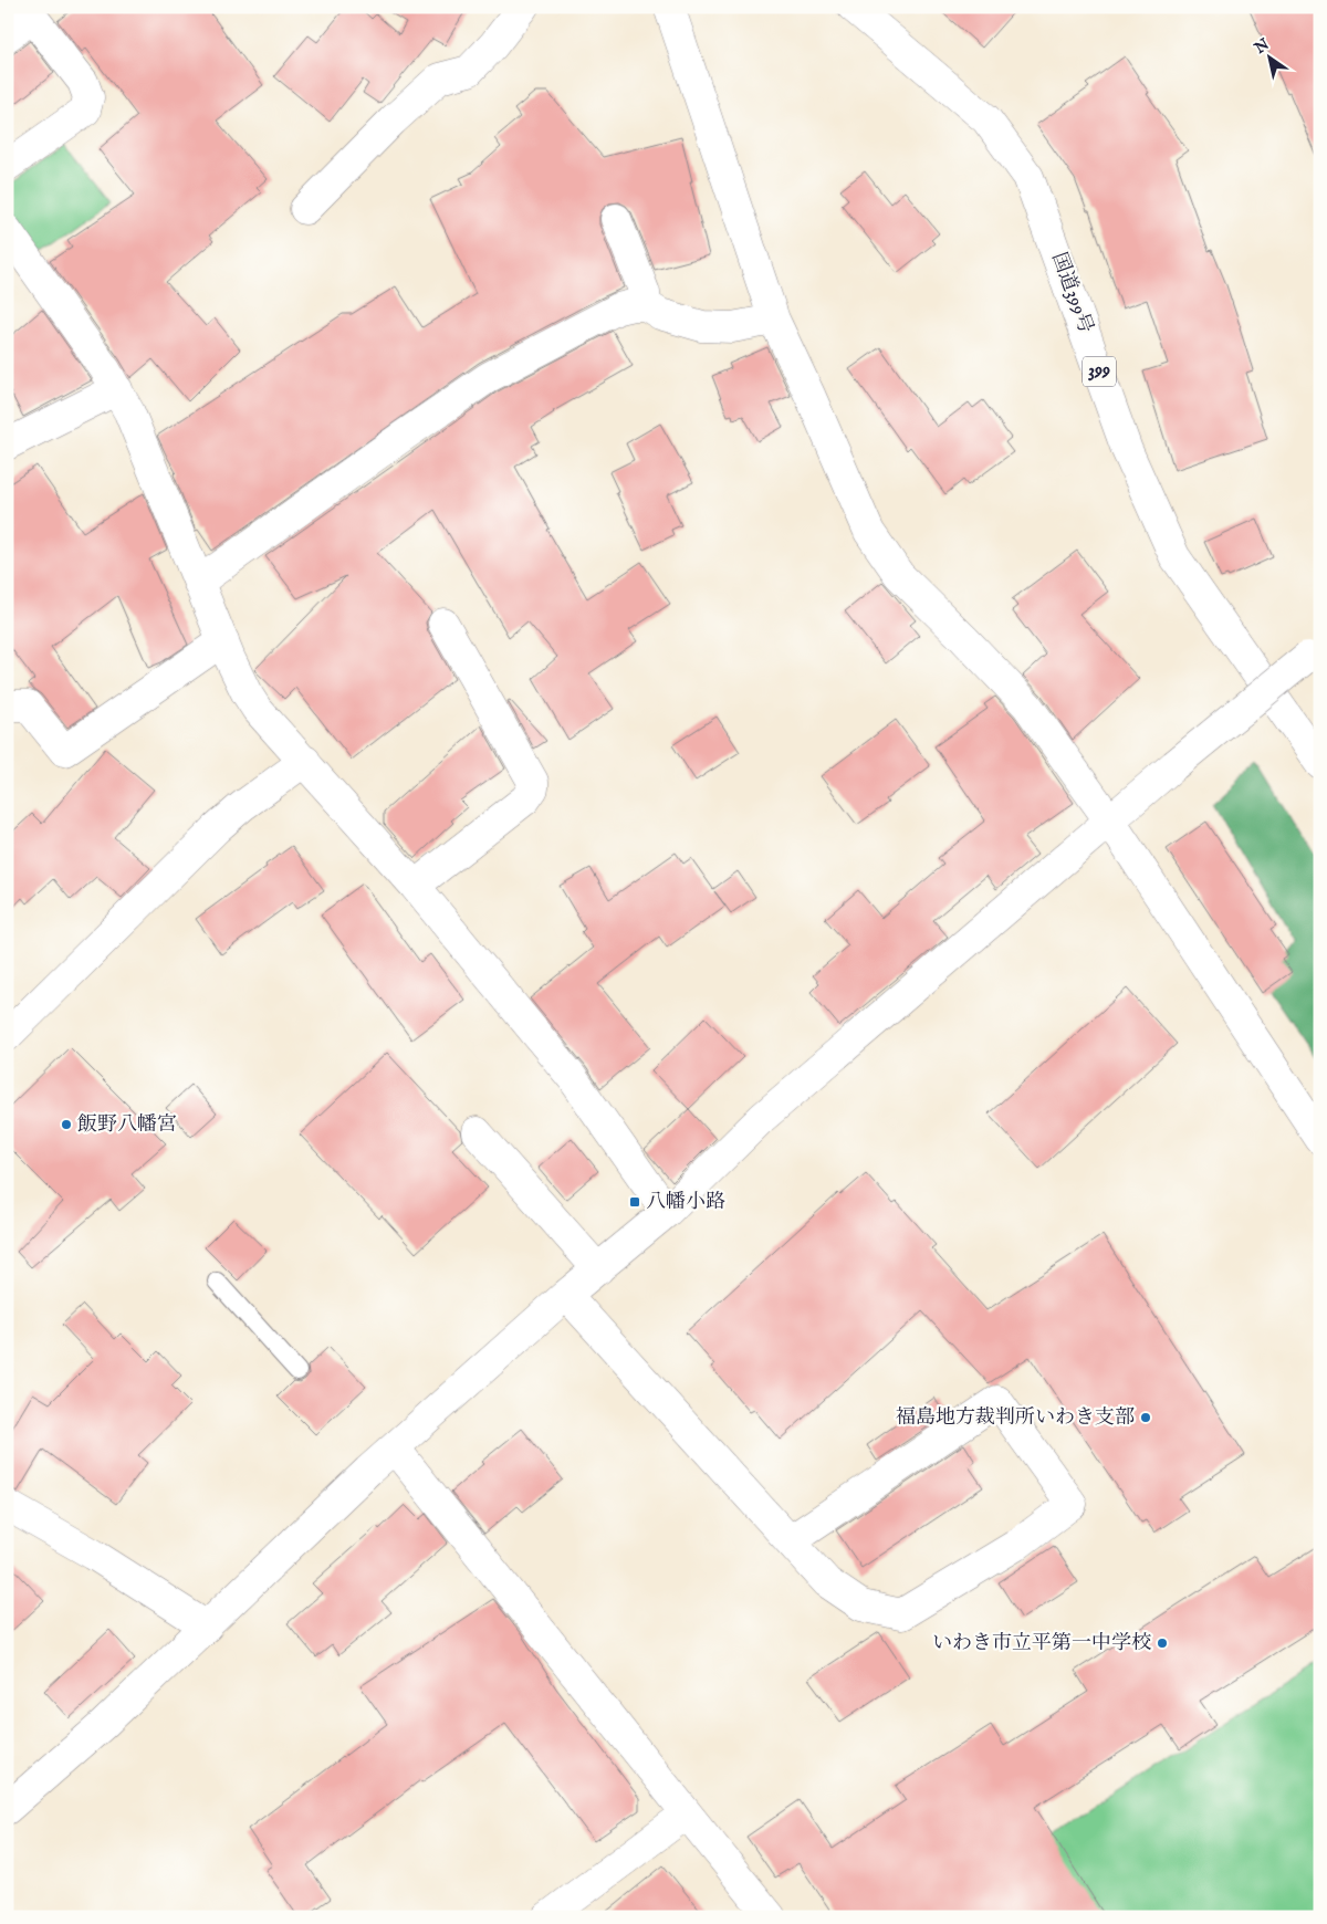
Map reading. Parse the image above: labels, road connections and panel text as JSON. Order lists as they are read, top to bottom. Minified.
{"streets":{"main road":["国道399号","399"]},"places":{"other":["飯野八幡宮","福島地方裁判所いわき支部","いわき市立平第一中学校"],"transit":["八幡小路"]},"north":"top left"}
